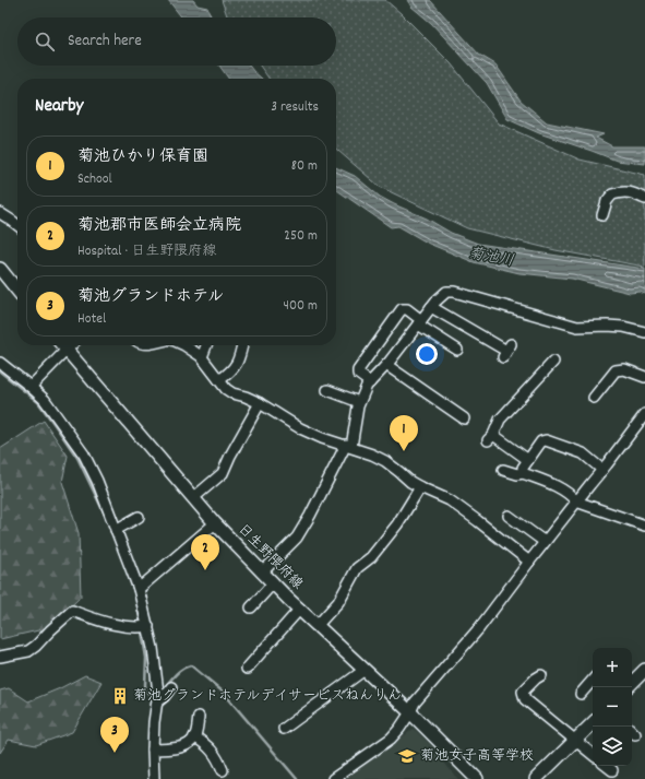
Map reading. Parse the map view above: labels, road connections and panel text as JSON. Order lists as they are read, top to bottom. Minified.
{"streets":{"main road":["日生野隈府線"]},"water":["菊池川"],"places":{"building":["菊池グランドホテルデイサービスねんりん"],"school or university":["菊池女子高等学校"]},"page":{"search":"Search here","heading":["Nearby","3 results"],"list":[{"mark":"1","name":"菊池ひかり保育園","note":"School","value":"80 m"},{"mark":"2","name":"菊池郡市医師会立病院","note":"Hospital · 日生野隈府線","value":"250 m"},{"mark":"3","name":"菊池グランドホテル","note":"Hotel","value":"400 m"}],"pins":["1","2","3"],"map_buttons":["+","−"]}}
